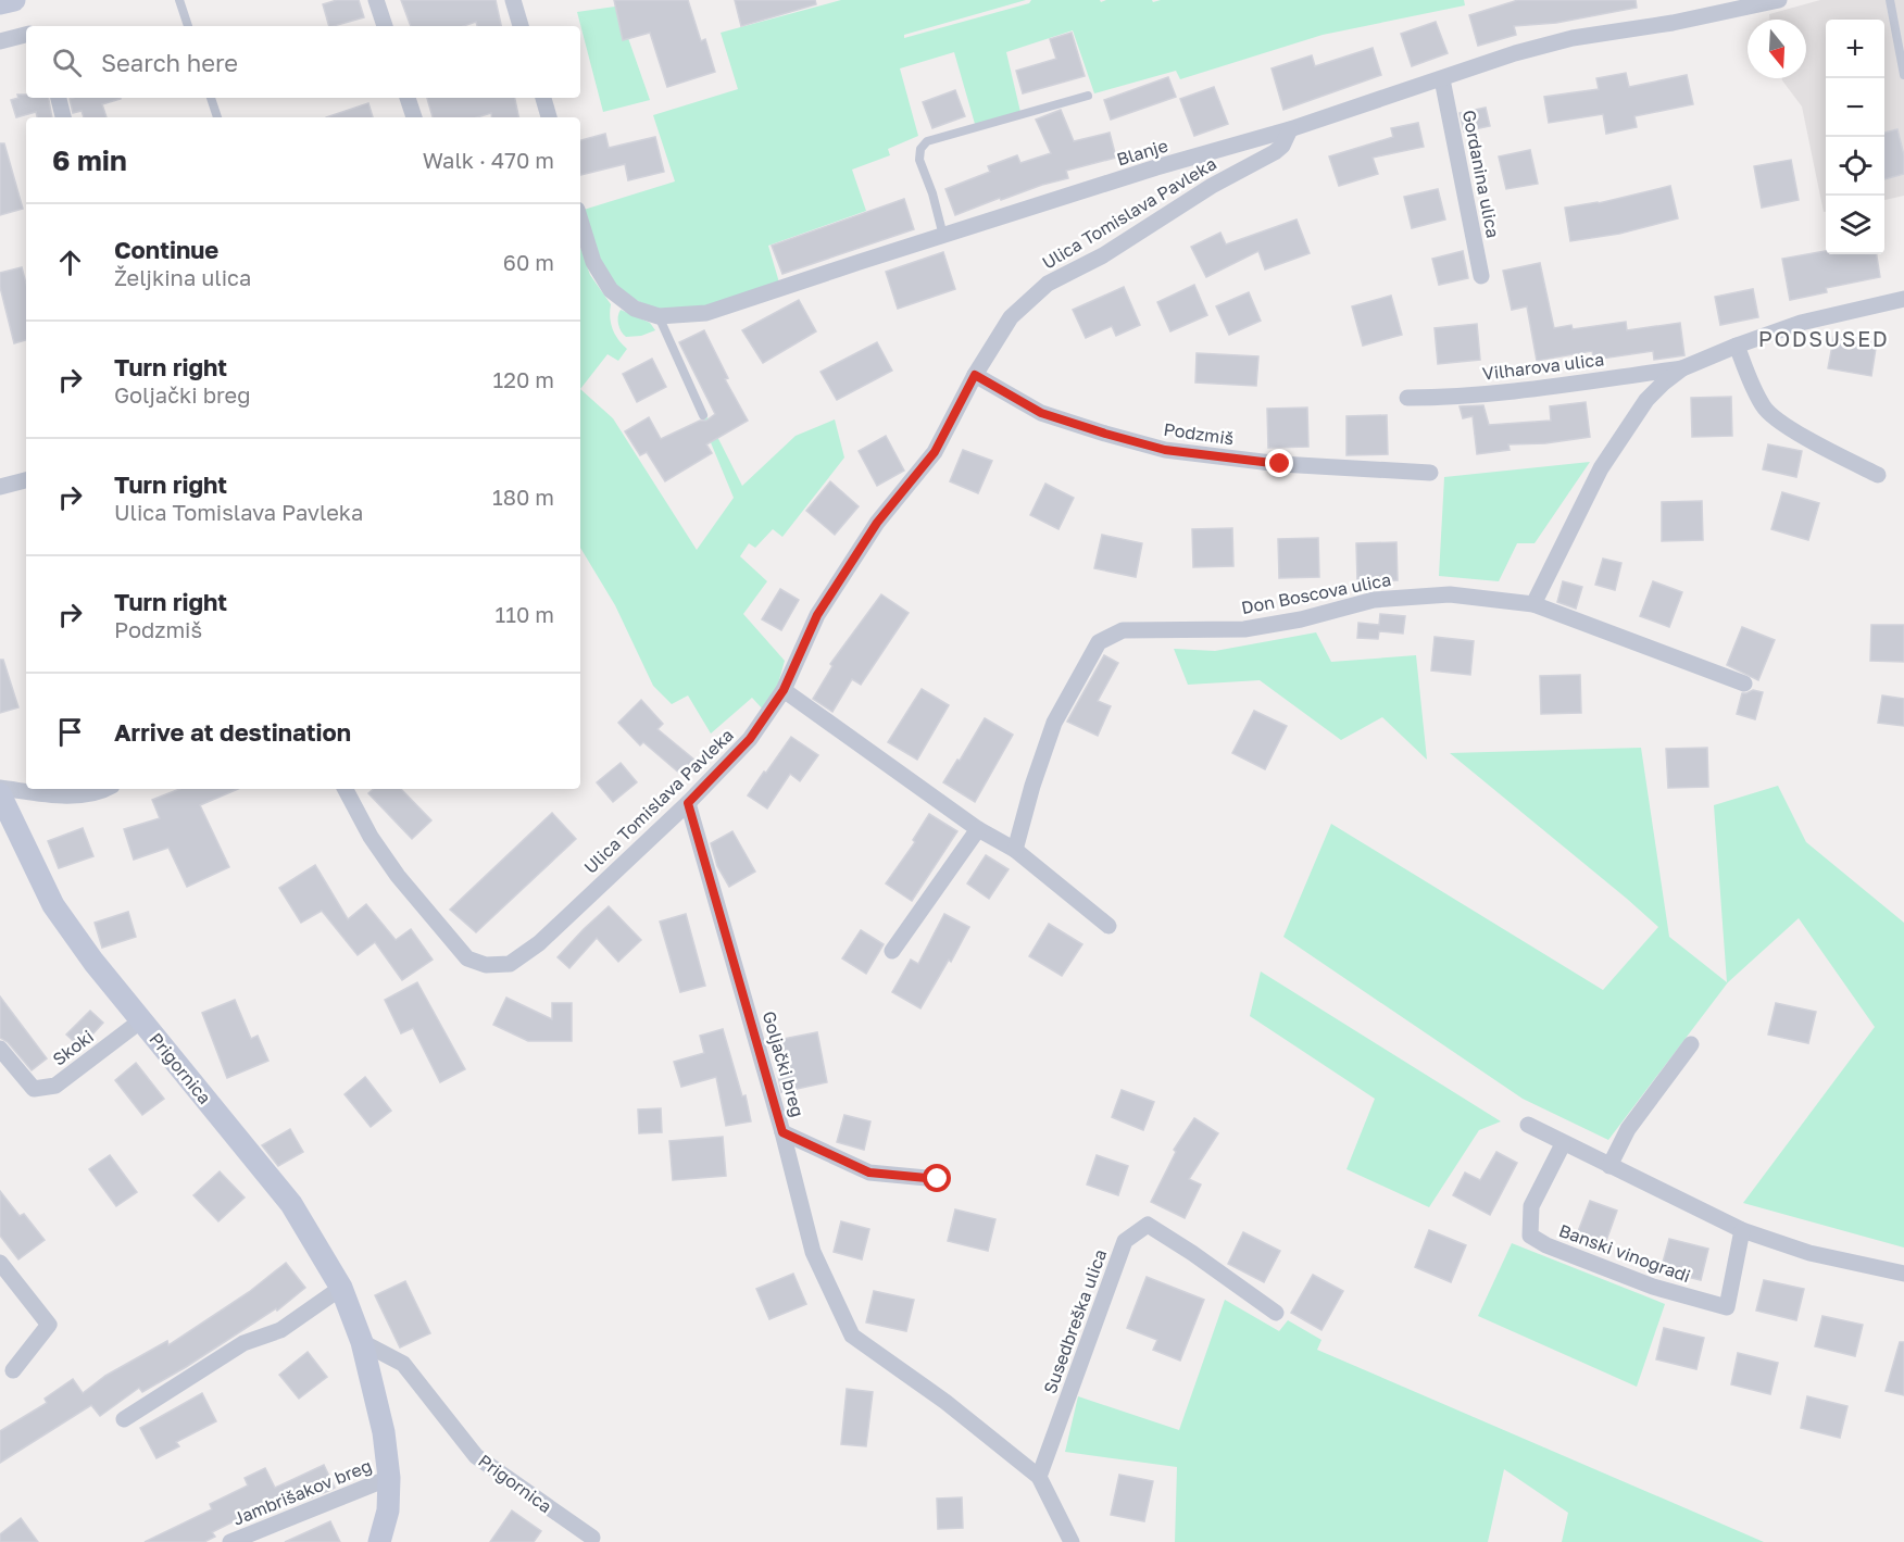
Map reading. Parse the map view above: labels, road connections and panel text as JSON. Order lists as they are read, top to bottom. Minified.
{"streets":{"street":["Blanje","Gordanina ulica","Ulica Tomislava Pavleka","Vilharova ulica","Podzmiš","Don Boscova ulica","Skoki","Goljački breg","Prigornica","Banski vinogradi","Susedbreška ulica","Jambrišakov breg"]},"crossings":[["Blanje","Gordanina ulica"],["Blanje","Ulica Tomislava Pavleka"],["Ulica Tomislava Pavleka","Podzmiš"],["Ulica Tomislava Pavleka","Goljački breg"],["Skoki","Prigornica"],["Goljački breg","Susedbreška ulica"],["Prigornica","Jambrišakov breg"]],"districts":["PODSUSED"],"north":"bottom","page":{"map_buttons":["+","−"],"search":"Search here","heading":["6 min","Walk · 470 m"],"list":[["Continue","Željkina ulica","60 m"],["Turn right","Goljački breg","120 m"],["Turn right","Ulica Tomislava Pavleka","180 m"],["Turn right","Podzmiš","110 m"],"Arrive at destination"]}}
